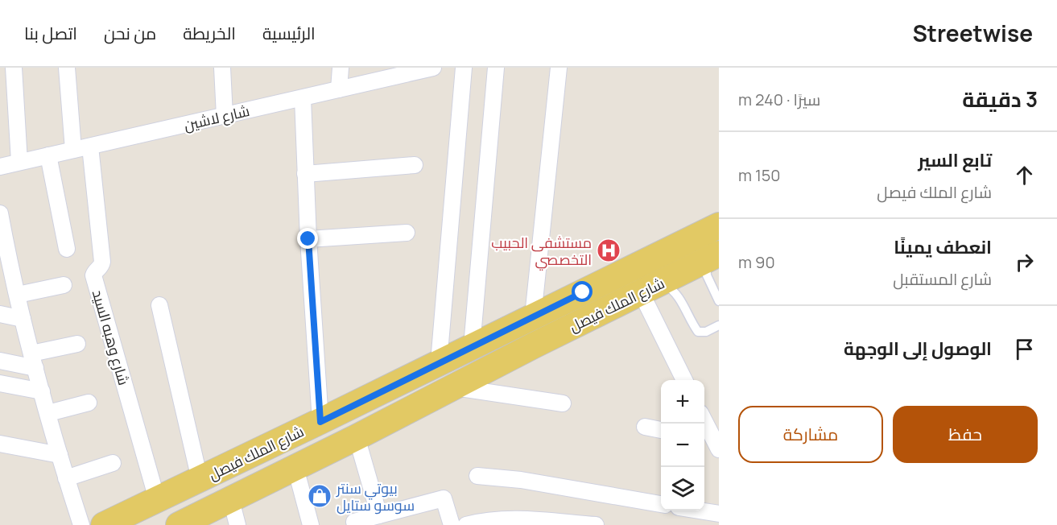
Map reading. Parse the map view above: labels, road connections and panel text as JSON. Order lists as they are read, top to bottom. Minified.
{"streets":{"main road":["شارع الملك فيصل"],"street":["شارع لاشين","شارع وهبه السيد"]},"crossings":[["شارع لاشين","شارع وهبه السيد"],["شارع الملك فيصل","شارع وهبه السيد"]],"places":{"hospital":["مستشفى الحبيب التخصصي"],"shop":["بيوتي سنتر سوسو ستايل"]},"page":{"header":"Streetwise","nav":["الرئيسية","الخريطة","من نحن","اتصل بنا"],"heading":["3 دقيقة","سيرًا · 240 m"],"list":[["تابع السير","شارع الملك فيصل","150 m"],["انعطف يمينًا","شارع المستقبل","90 m"],"الوصول إلى الوجهة"],"map_buttons":["+","−"],"buttons":["حفظ","مشاركة"]}}
